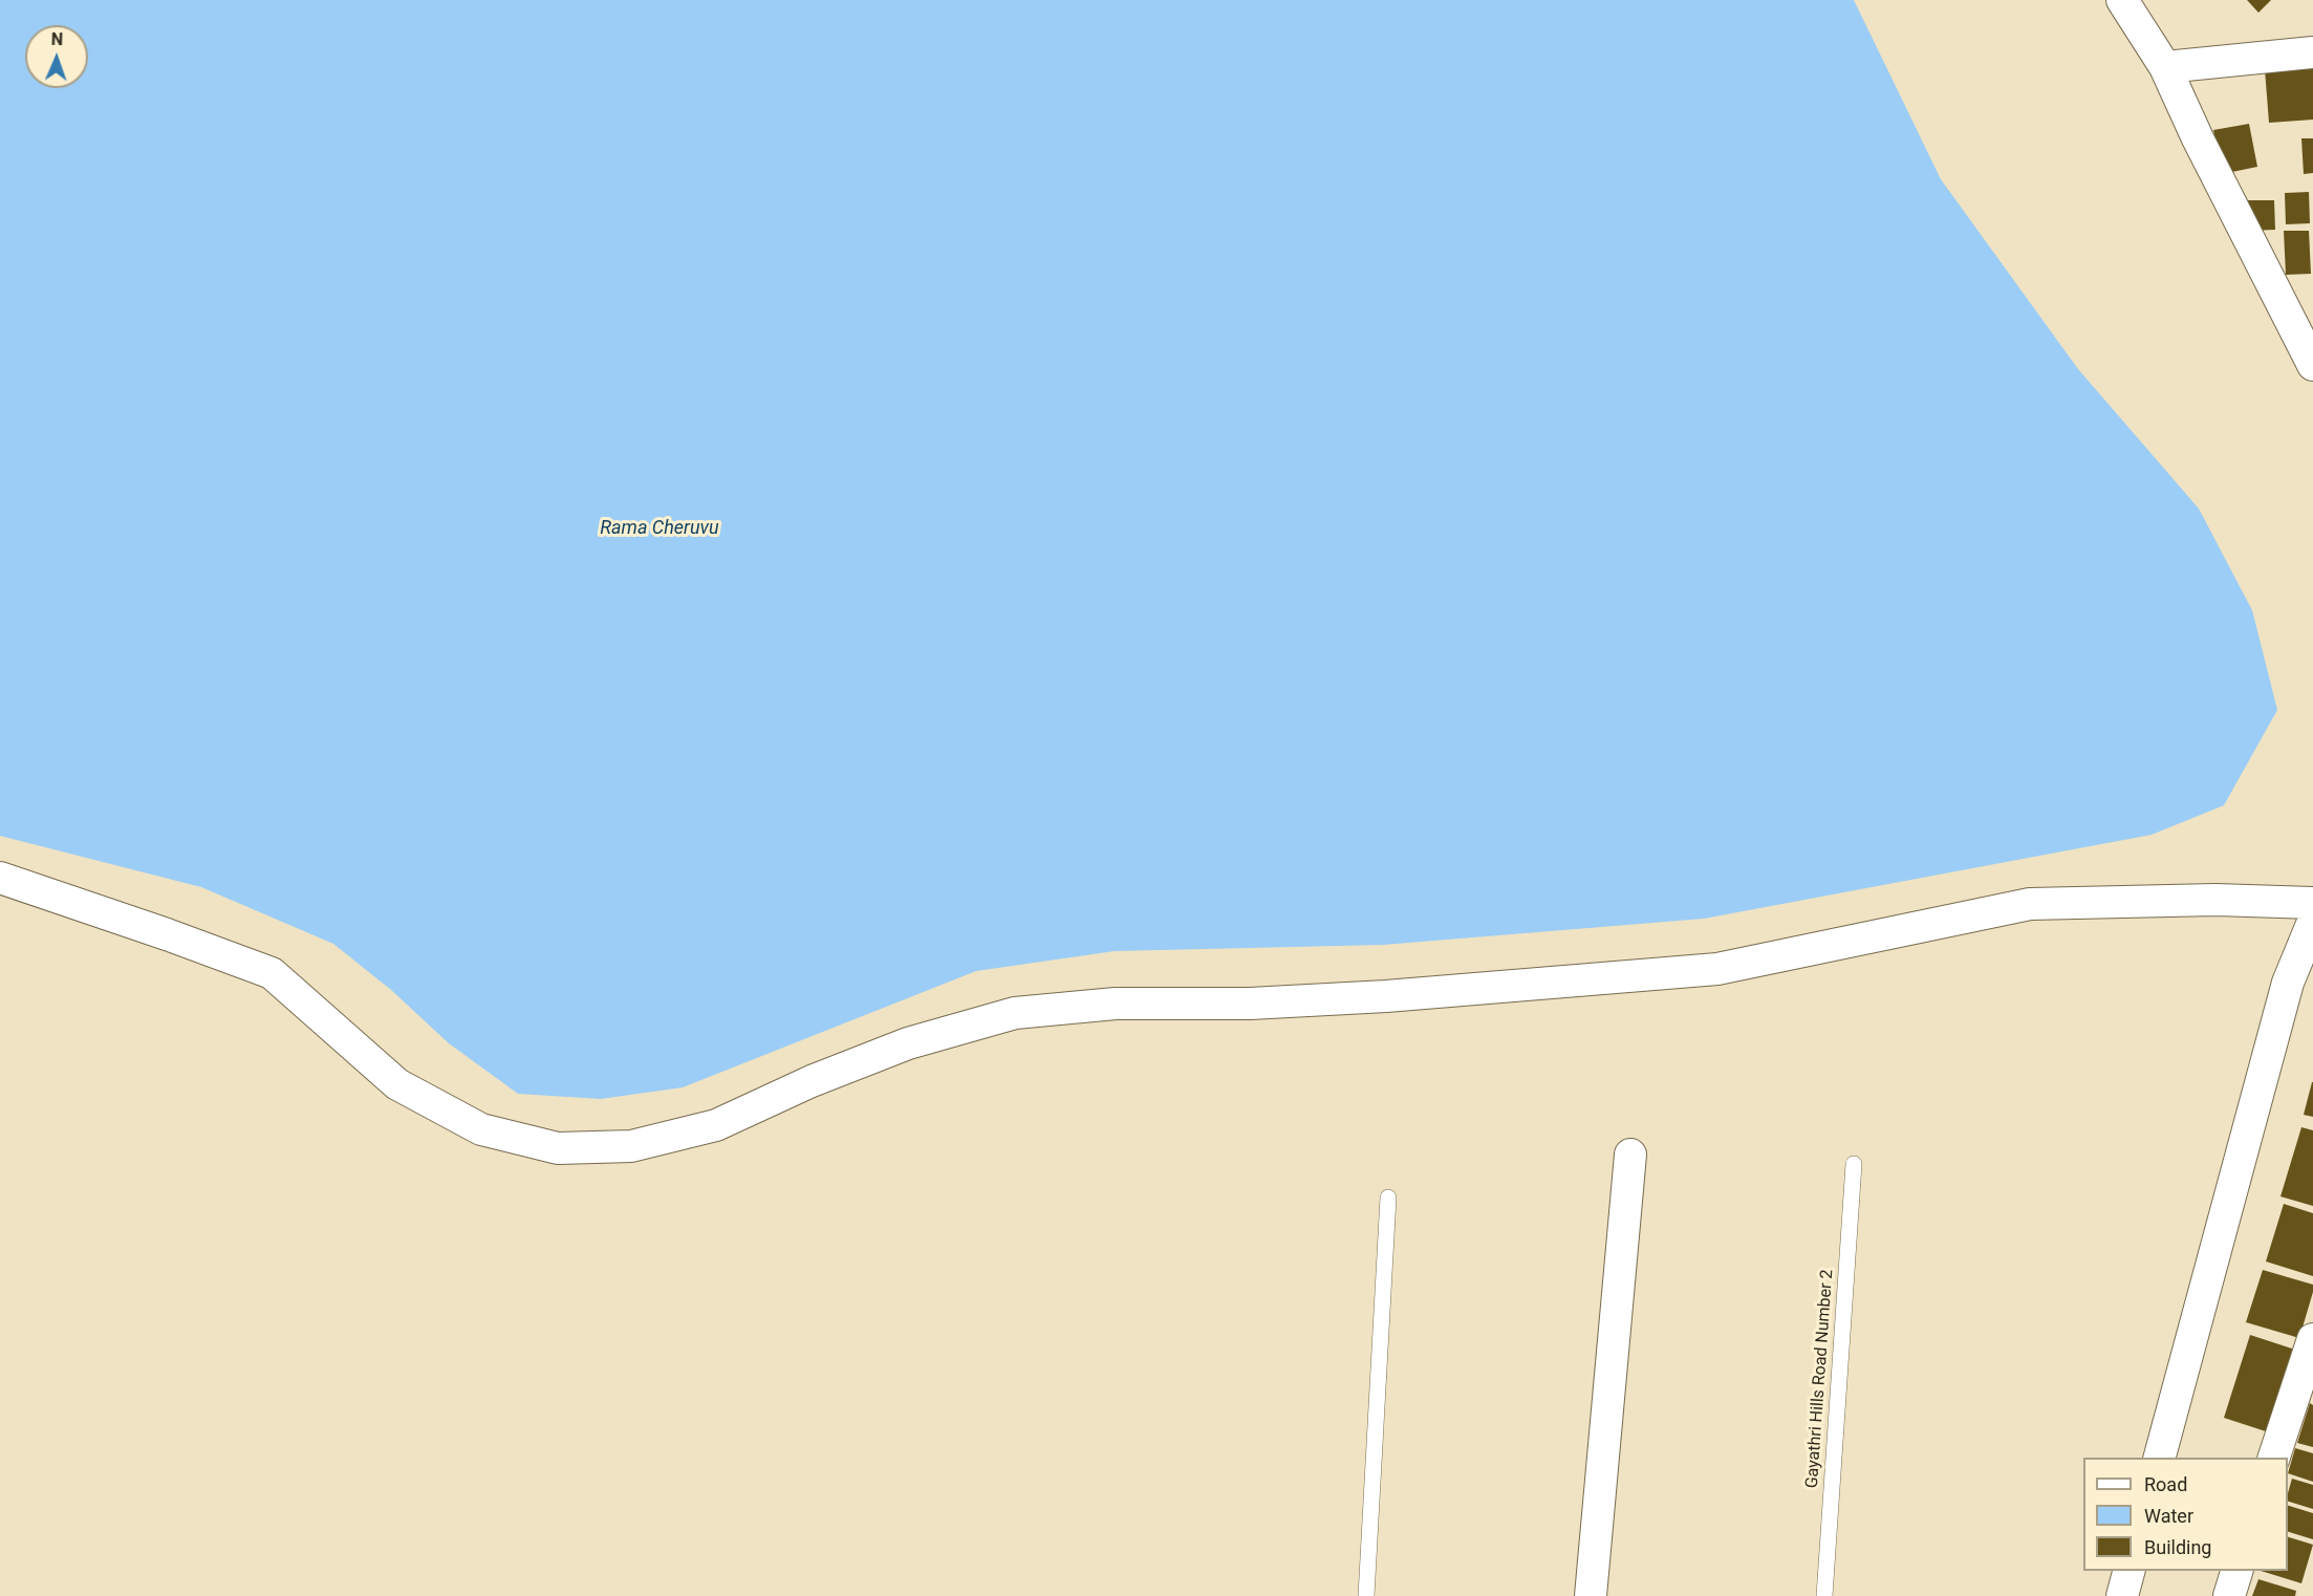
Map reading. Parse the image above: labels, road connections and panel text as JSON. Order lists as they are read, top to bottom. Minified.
{"streets":{"lane":["Gayathri Hills Road Number 2"]},"water":["Rama Cheruvu"],"legend":["Road","Water","Building"],"north":"top"}
